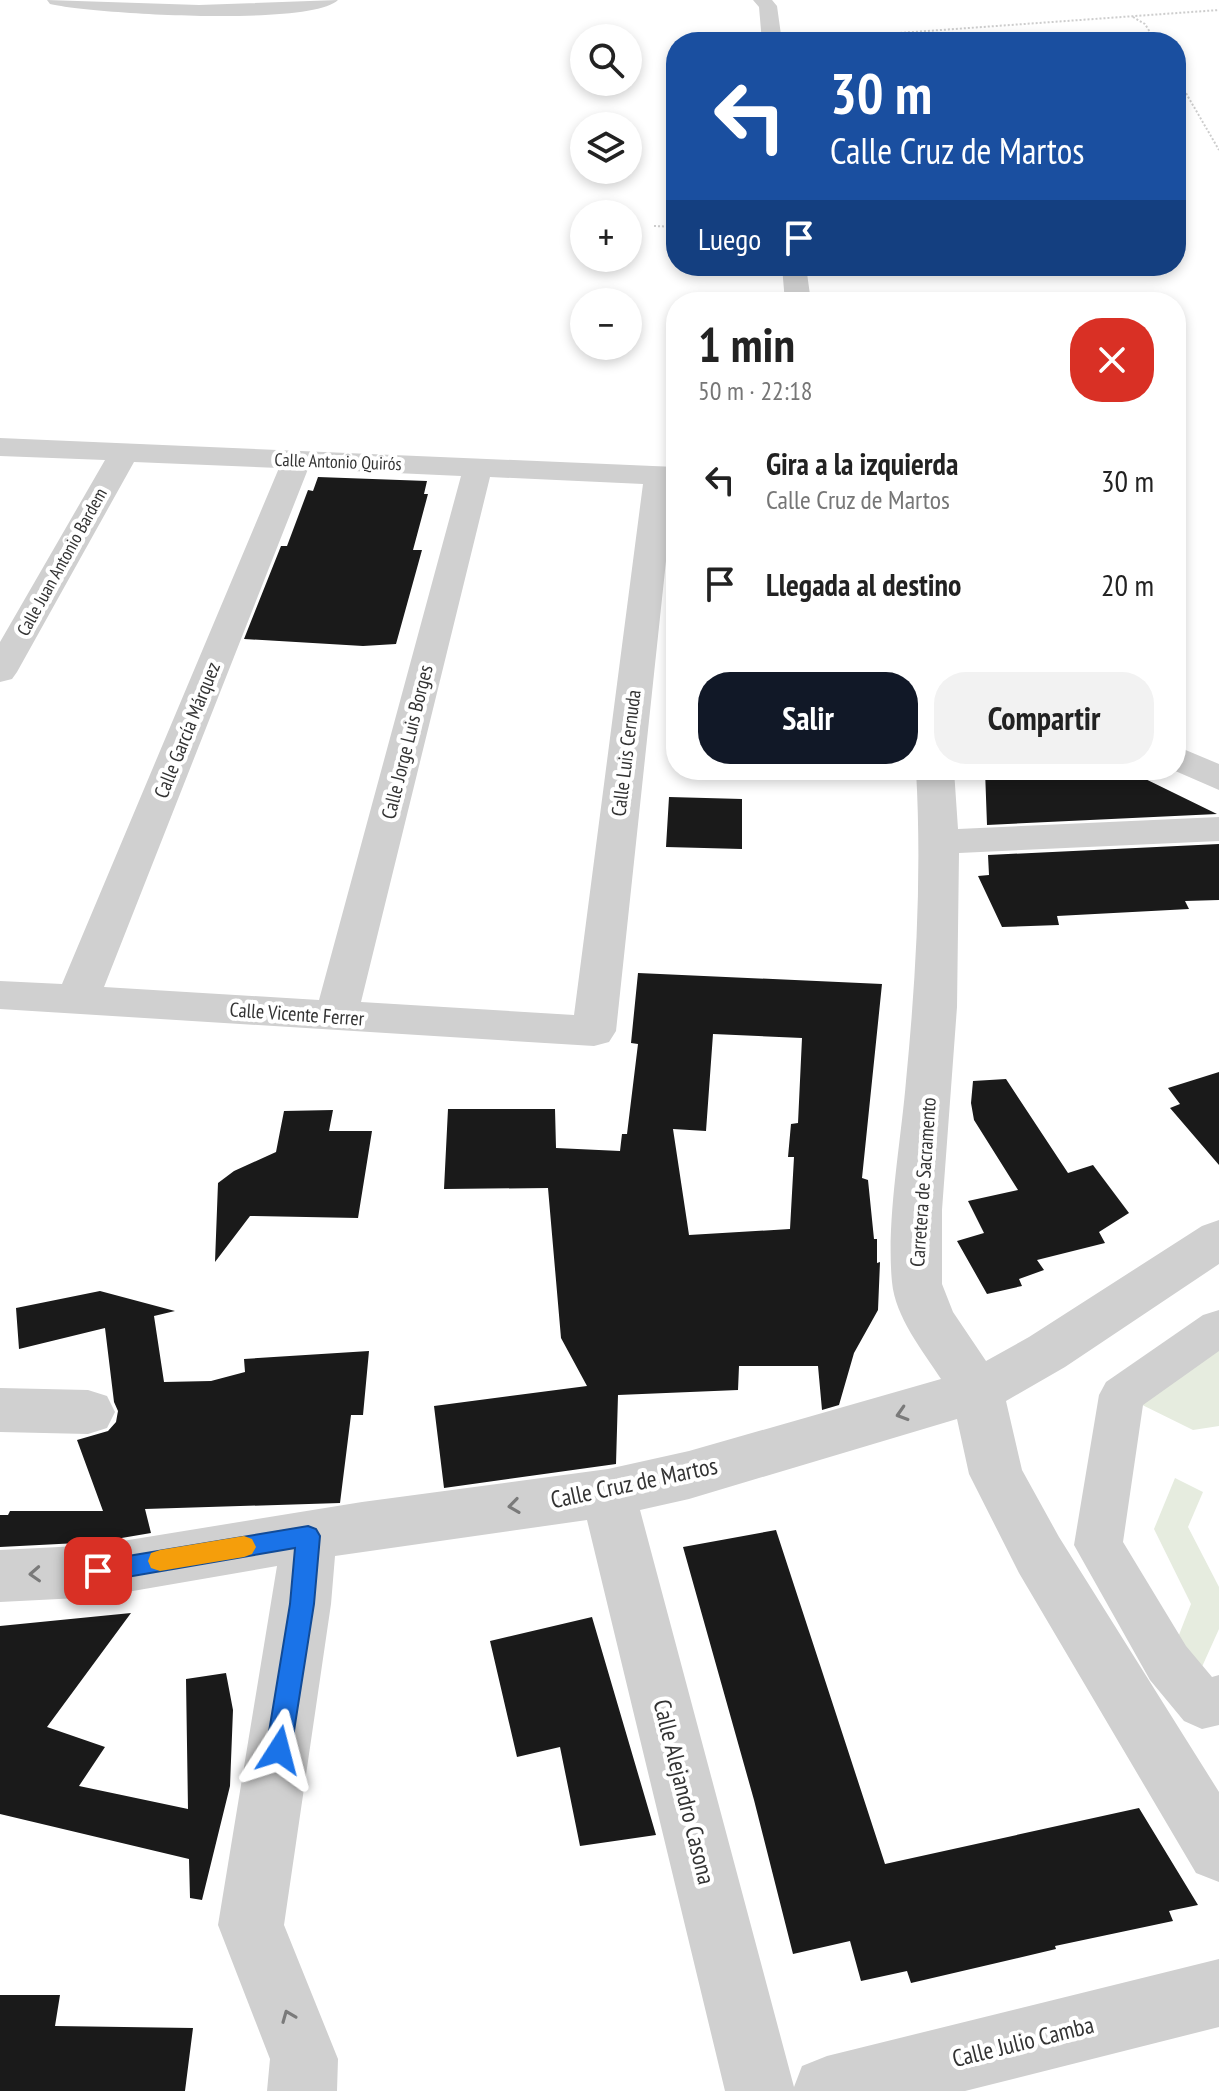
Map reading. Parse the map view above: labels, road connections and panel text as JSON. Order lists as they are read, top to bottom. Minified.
{"streets":{"street":["Calle Antonio Quirós","Calle Juan Antonio Bardem","Calle García Márquez","Calle Jorge Luis Borges","Calle Luis Cernuda","Calle Vicente Ferrer","Carretera de Sacramento","Calle Cruz de Martos","Calle Alejandro Casona","Calle Julio Camba"]},"crossings":[["Calle Antonio Quirós","Calle Juan Antonio Bardem"],["Calle Antonio Quirós","Calle García Márquez"],["Calle Antonio Quirós","Calle Jorge Luis Borges"],["Calle García Márquez","Calle Vicente Ferrer"],["Calle Jorge Luis Borges","Calle Vicente Ferrer"],["Calle Luis Cernuda","Calle Vicente Ferrer"],["Carretera de Sacramento","Calle Cruz de Martos"],["Calle Cruz de Martos","Calle Alejandro Casona"]],"one_way":["Calle Cruz de Martos"],"page":{"map_buttons":["+","−"],"turn":["30 m","Calle Cruz de Martos"],"then":"Luego","heading":["1 min","50 m · 22:18"],"list":[{"name":"Gira a la izquierda","note":"Calle Cruz de Martos","value":"30 m"},{"name":"Llegada al destino","value":"20 m"}],"buttons":["Salir","Compartir"]}}
